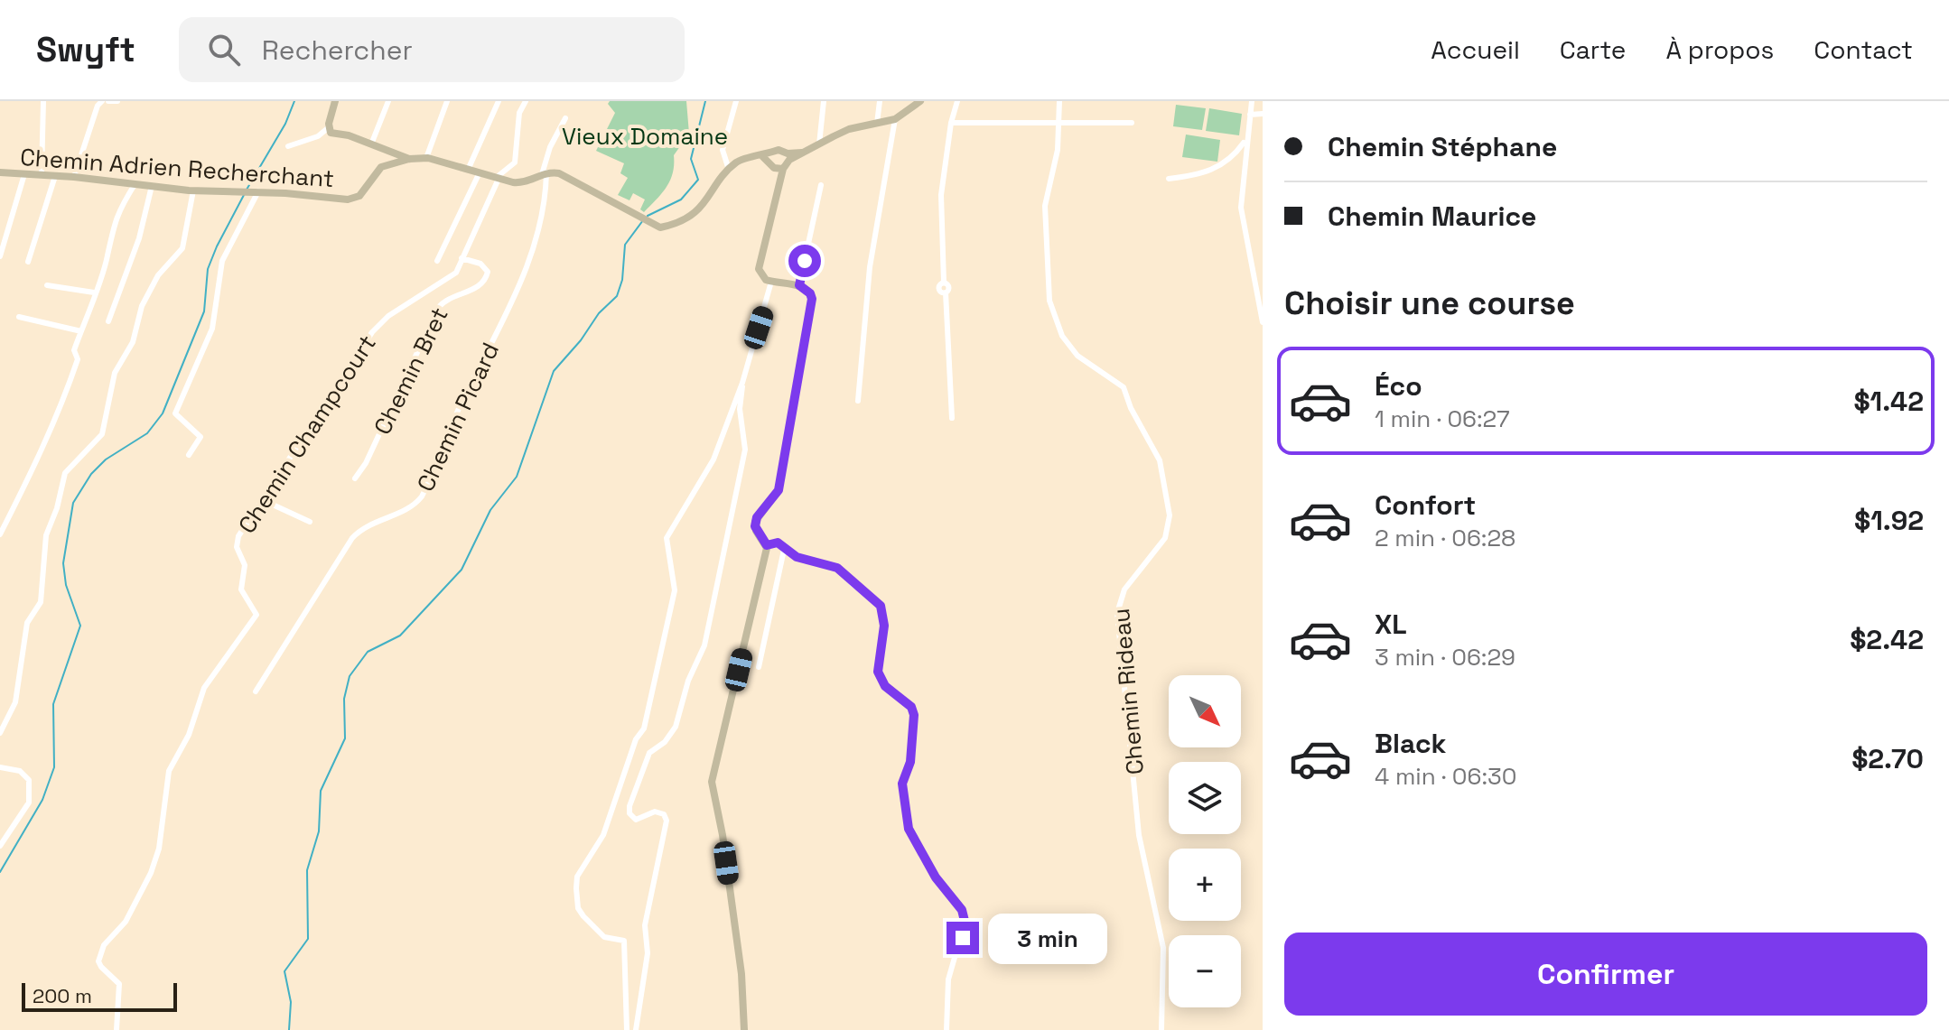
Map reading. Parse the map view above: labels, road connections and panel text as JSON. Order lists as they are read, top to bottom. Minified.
{"streets":{"main road":["Chemin Adrien Recherchant"],"street":["Chemin Bret","Chemin Picard","Chemin Champcourt","Chemin Rideau"]},"crossings":[["Chemin Adrien Recherchant","Chemin Picard"],["Chemin Adrien Recherchant","Chemin Champcourt"],["Chemin Bret","Chemin Champcourt"]],"parks":["Vieux Domaine"],"scale_bar":"200 m","north":"bottom right","page":{"header":"Swyft","search":"Rechercher","nav":["Accueil","Carte","À propos","Contact"],"banner":["Chemin Stéphane","Chemin Maurice"],"heading":"Choisir une course","list":[{"name":"Éco","note":"1 min · 06:27","value":"$1.42"},{"name":"Confort","note":"2 min · 06:28","value":"$1.92"},{"name":"XL","note":"3 min · 06:29","value":"$2.42"},{"name":"Black","note":"4 min · 06:30","value":"$2.70"}],"map_buttons":["+","−"],"bubble":"3 min","buttons":"Confirmer","scale":"200 m"}}
